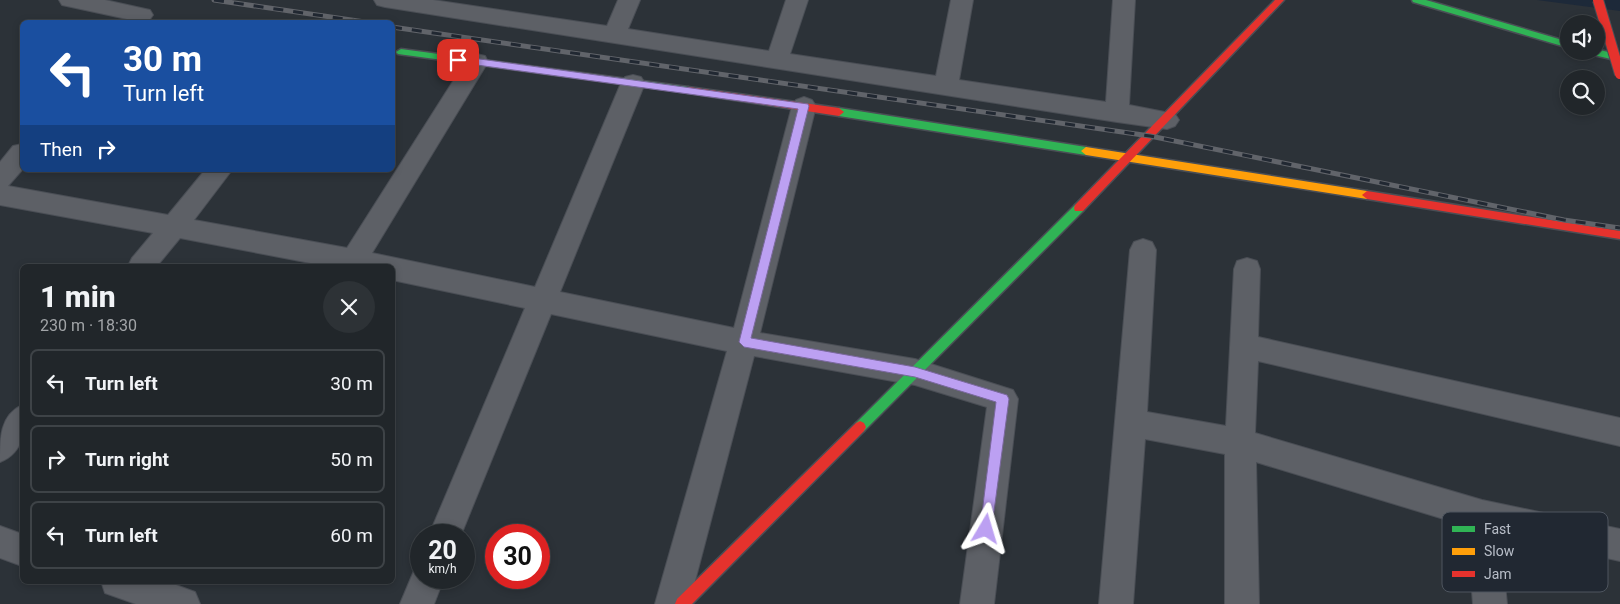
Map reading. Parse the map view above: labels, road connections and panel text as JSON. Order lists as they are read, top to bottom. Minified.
{"legend":["Fast","Slow","Jam"],"page":{"turn":["30 m","Turn left"],"then":"Then","heading":["1 min","230 m · 18:30"],"list":[{"name":"Turn left","value":"30 m"},{"name":"Turn right","value":"50 m"},{"name":"Turn left","value":"60 m"}],"speed":"20 km/h","limit":"30"}}
